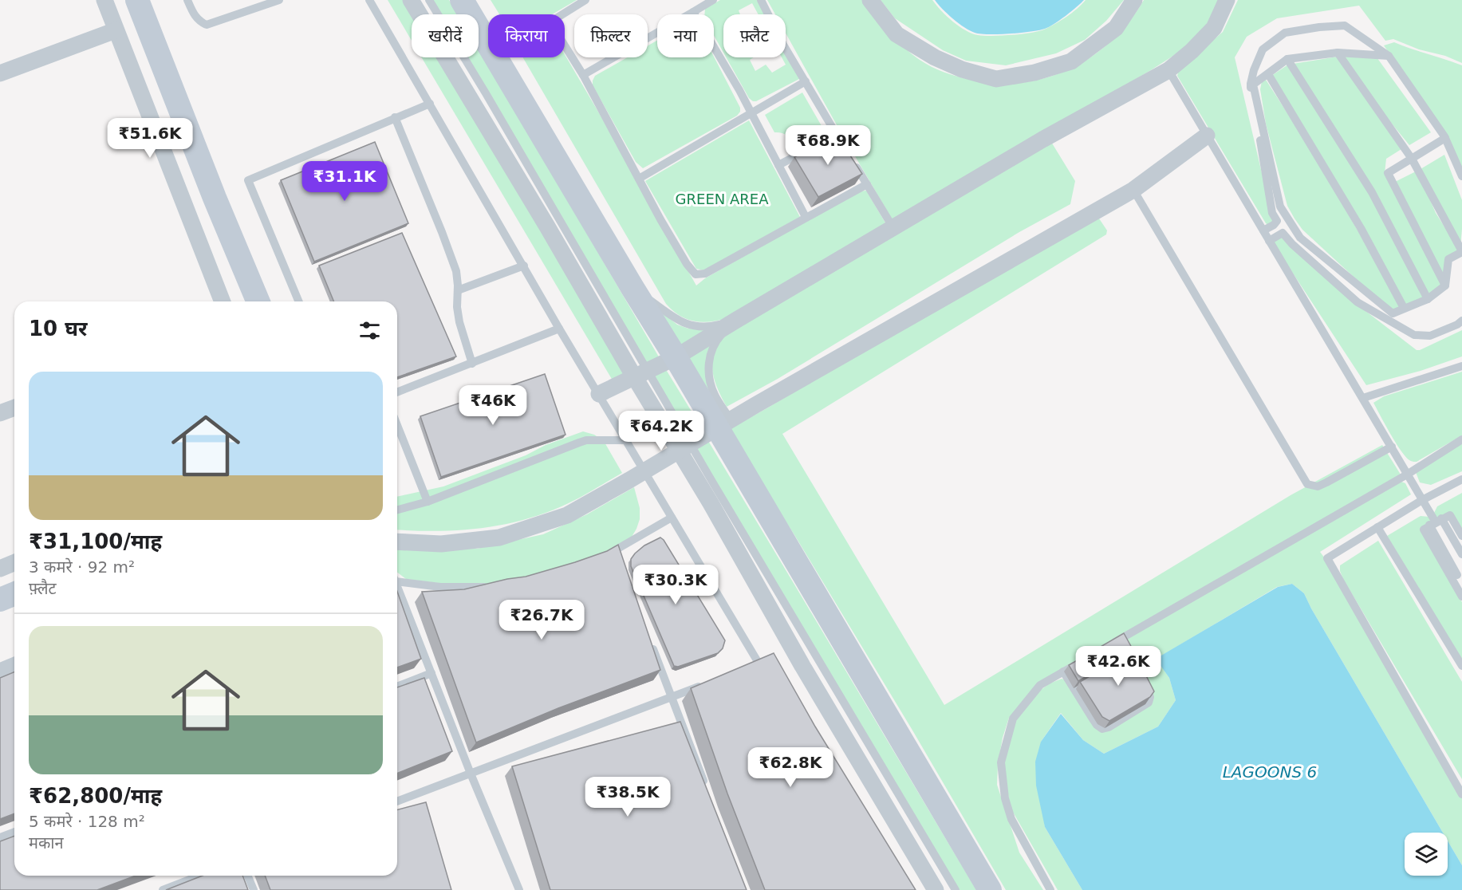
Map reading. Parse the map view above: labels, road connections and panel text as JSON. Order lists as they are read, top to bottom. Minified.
{"water":["LAGOONS 6"],"parks":["GREEN AREA"],"page":{"chip":["खरीदें","किराया","फ़िल्टर","नया","फ़्लैट"],"price":["₹51.6K","₹68.9K","₹31.1K","₹46K","₹64.2K","₹30.3K","₹26.7K","₹42.6K","₹62.8K","₹38.5K"],"heading":"10 घर","list":[{"name":"₹31,100/माह","note":"3 कमरे · 92 m² · फ़्लैट"},{"name":"₹62,800/माह","note":"5 कमरे · 128 m² · मकान"}]}}
